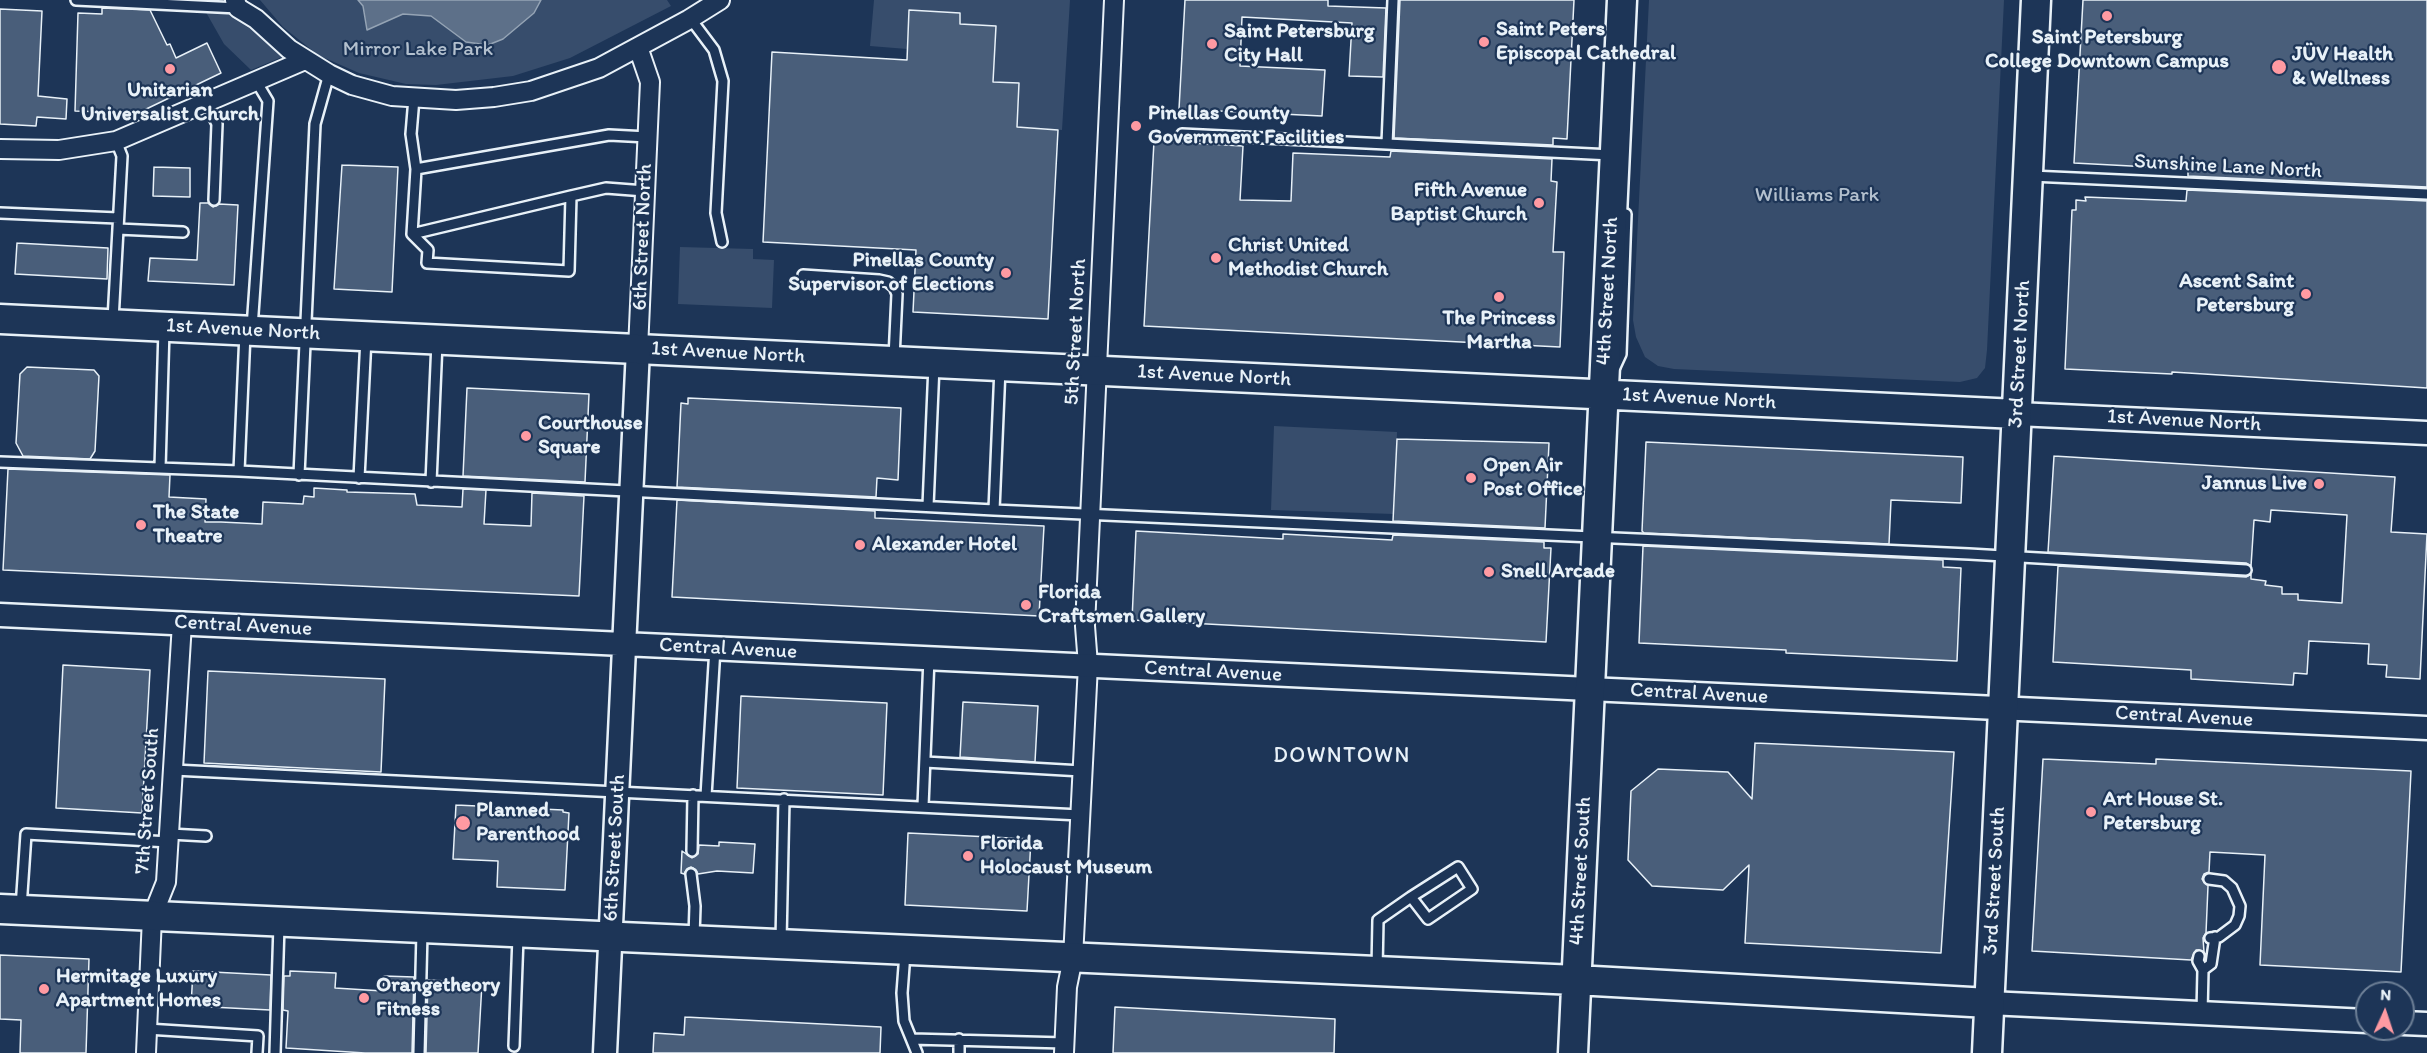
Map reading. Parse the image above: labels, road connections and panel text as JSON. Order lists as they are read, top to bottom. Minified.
{"streets":{"main road":["4th Street North","1st Avenue North","3rd Street North","4th Street South","3rd Street South"],"street":["6th Street North","5th Street North","Central Avenue","7th Street South","6th Street South"],"lane":["Sunshine Lane North"]},"crossings":[["Sunshine Lane North","3rd Street North"],["6th Street North","1st Avenue North"],["6th Street North","Central Avenue"],["6th Street North","6th Street South"],["4th Street North","1st Avenue North"],["4th Street North","Central Avenue"],["4th Street North","4th Street South"],["1st Avenue North","5th Street North"],["1st Avenue North","3rd Street North"],["5th Street North","Central Avenue"],["3rd Street North","Central Avenue"],["3rd Street North","3rd Street South"],["Central Avenue","7th Street South"],["Central Avenue","6th Street South"],["Central Avenue","4th Street South"],["Central Avenue","3rd Street South"]],"districts":["DOWNTOWN"],"parks":["Mirror Lake Park","Williams Park"],"places":["Saint Petersburg College Downtown Campus","Saint Peters Episcopal Cathedral","Saint Petersburg City Hall","JÜV Health & Wellness","Unitarian Universalist Church","Pinellas County Government Facilities","Fifth Avenue Baptist Church","Christ United Methodist Church","Pinellas County Supervisor of Elections","Ascent Saint Petersburg","The Princess Martha","Courthouse Square","Open Air Post Office","Jannus Live","The State Theatre","Alexander Hotel","Snell Arcade","Florida Craftsmen Gallery","Art House St. Petersburg","Planned Parenthood","Florida Holocaust Museum","Hermitage Luxury Apartment Homes","Orangetheory Fitness"],"north":"top"}
